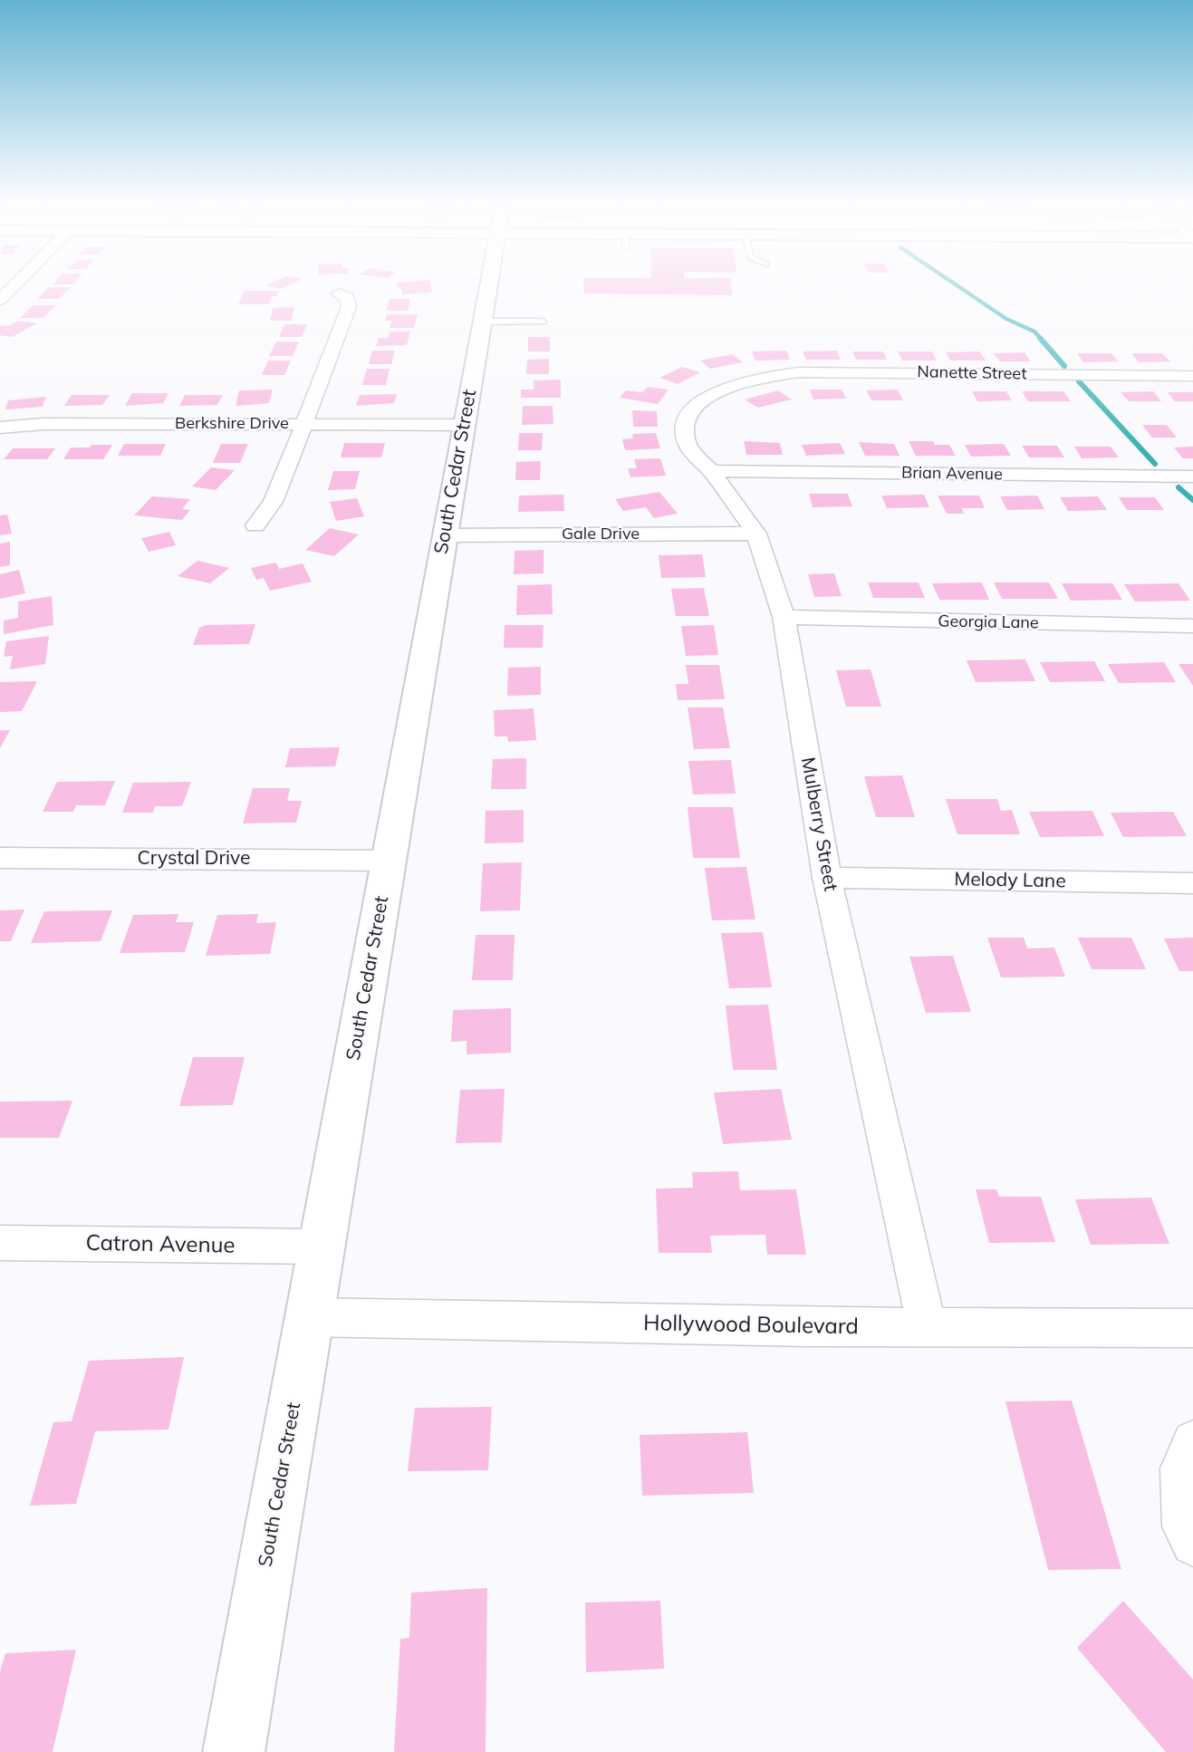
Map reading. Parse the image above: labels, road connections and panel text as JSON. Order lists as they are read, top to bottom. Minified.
{"streets":{"main road":["South Cedar Street"],"street":["Nanette Street","Berkshire Drive","Brian Avenue","Gale Drive","Georgia Lane","Mulberry Street","Crystal Drive","Melody Lane","Catron Avenue","Hollywood Boulevard"]},"crossings":[["Nanette Street","Mulberry Street"],["Berkshire Drive","South Cedar Street"],["South Cedar Street","Gale Drive"],["South Cedar Street","Crystal Drive"],["South Cedar Street","Catron Avenue"],["South Cedar Street","Hollywood Boulevard"],["Brian Avenue","Mulberry Street"],["Gale Drive","Mulberry Street"],["Georgia Lane","Mulberry Street"],["Mulberry Street","Melody Lane"],["Mulberry Street","Hollywood Boulevard"]]}
